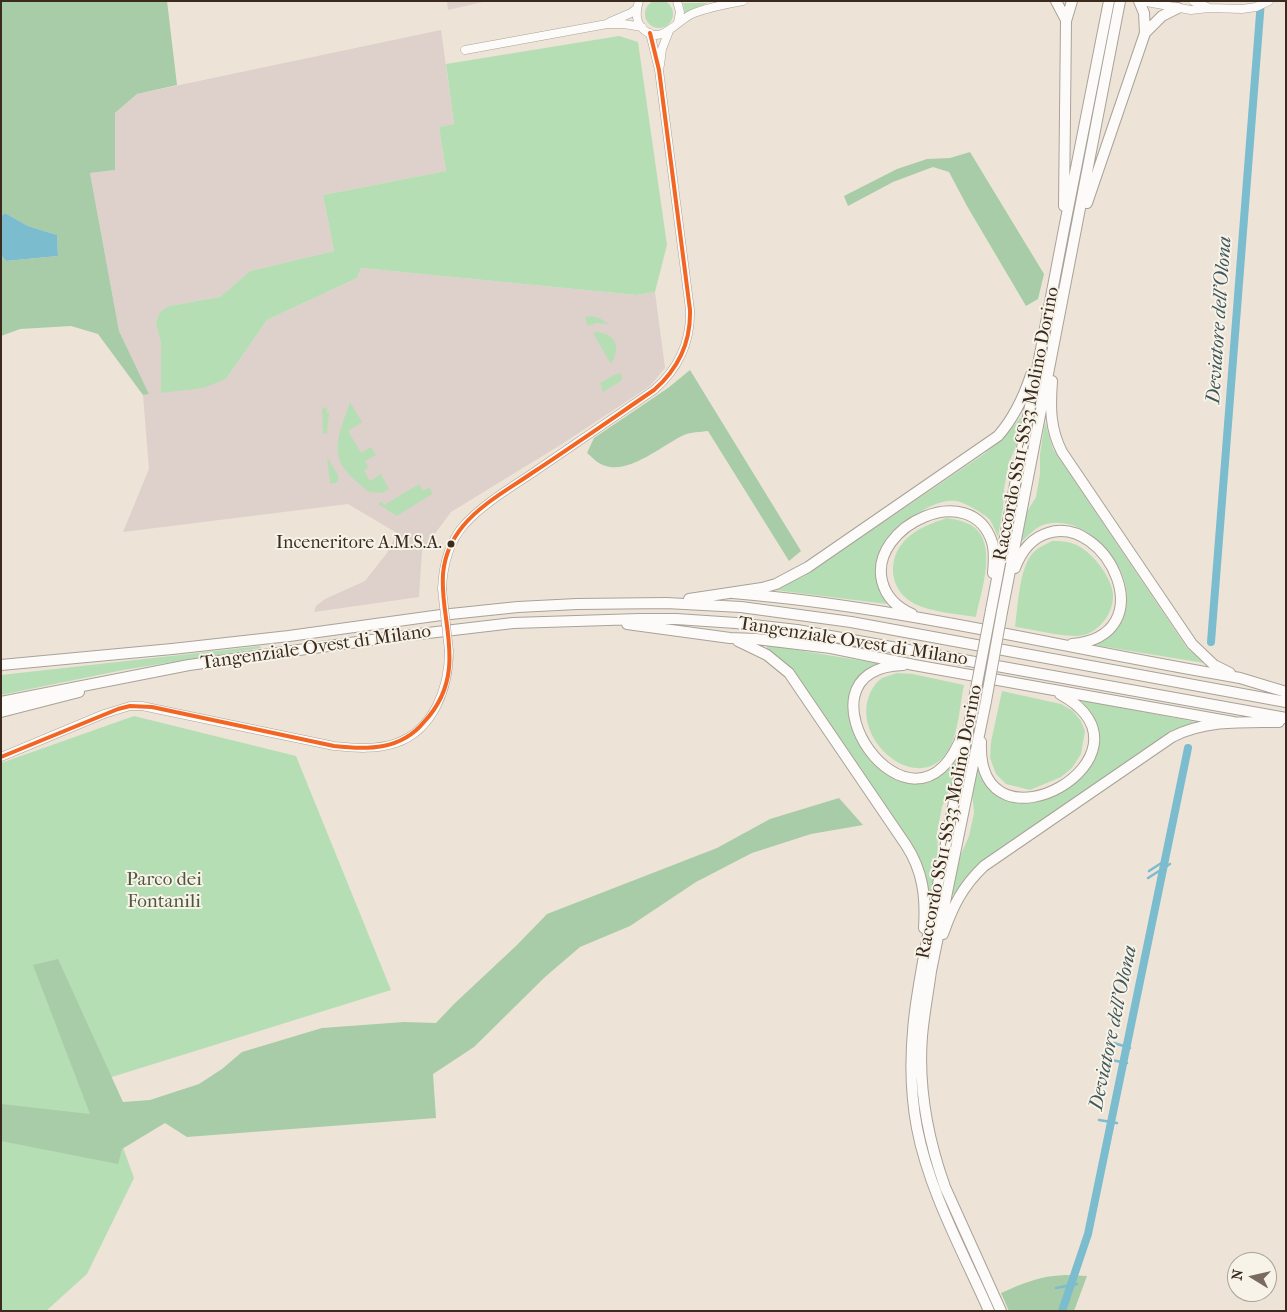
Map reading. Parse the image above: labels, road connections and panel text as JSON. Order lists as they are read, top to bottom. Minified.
{"streets":{"highway":["Raccordo SS11-SS33 Molino Dorino","Tangenziale Ovest di Milano"]},"water":["Deviatore dell'Olona"],"parks":["Parco dei Fontanili"],"places":["Inceneritore A.M.S.A."],"north":"left"}
